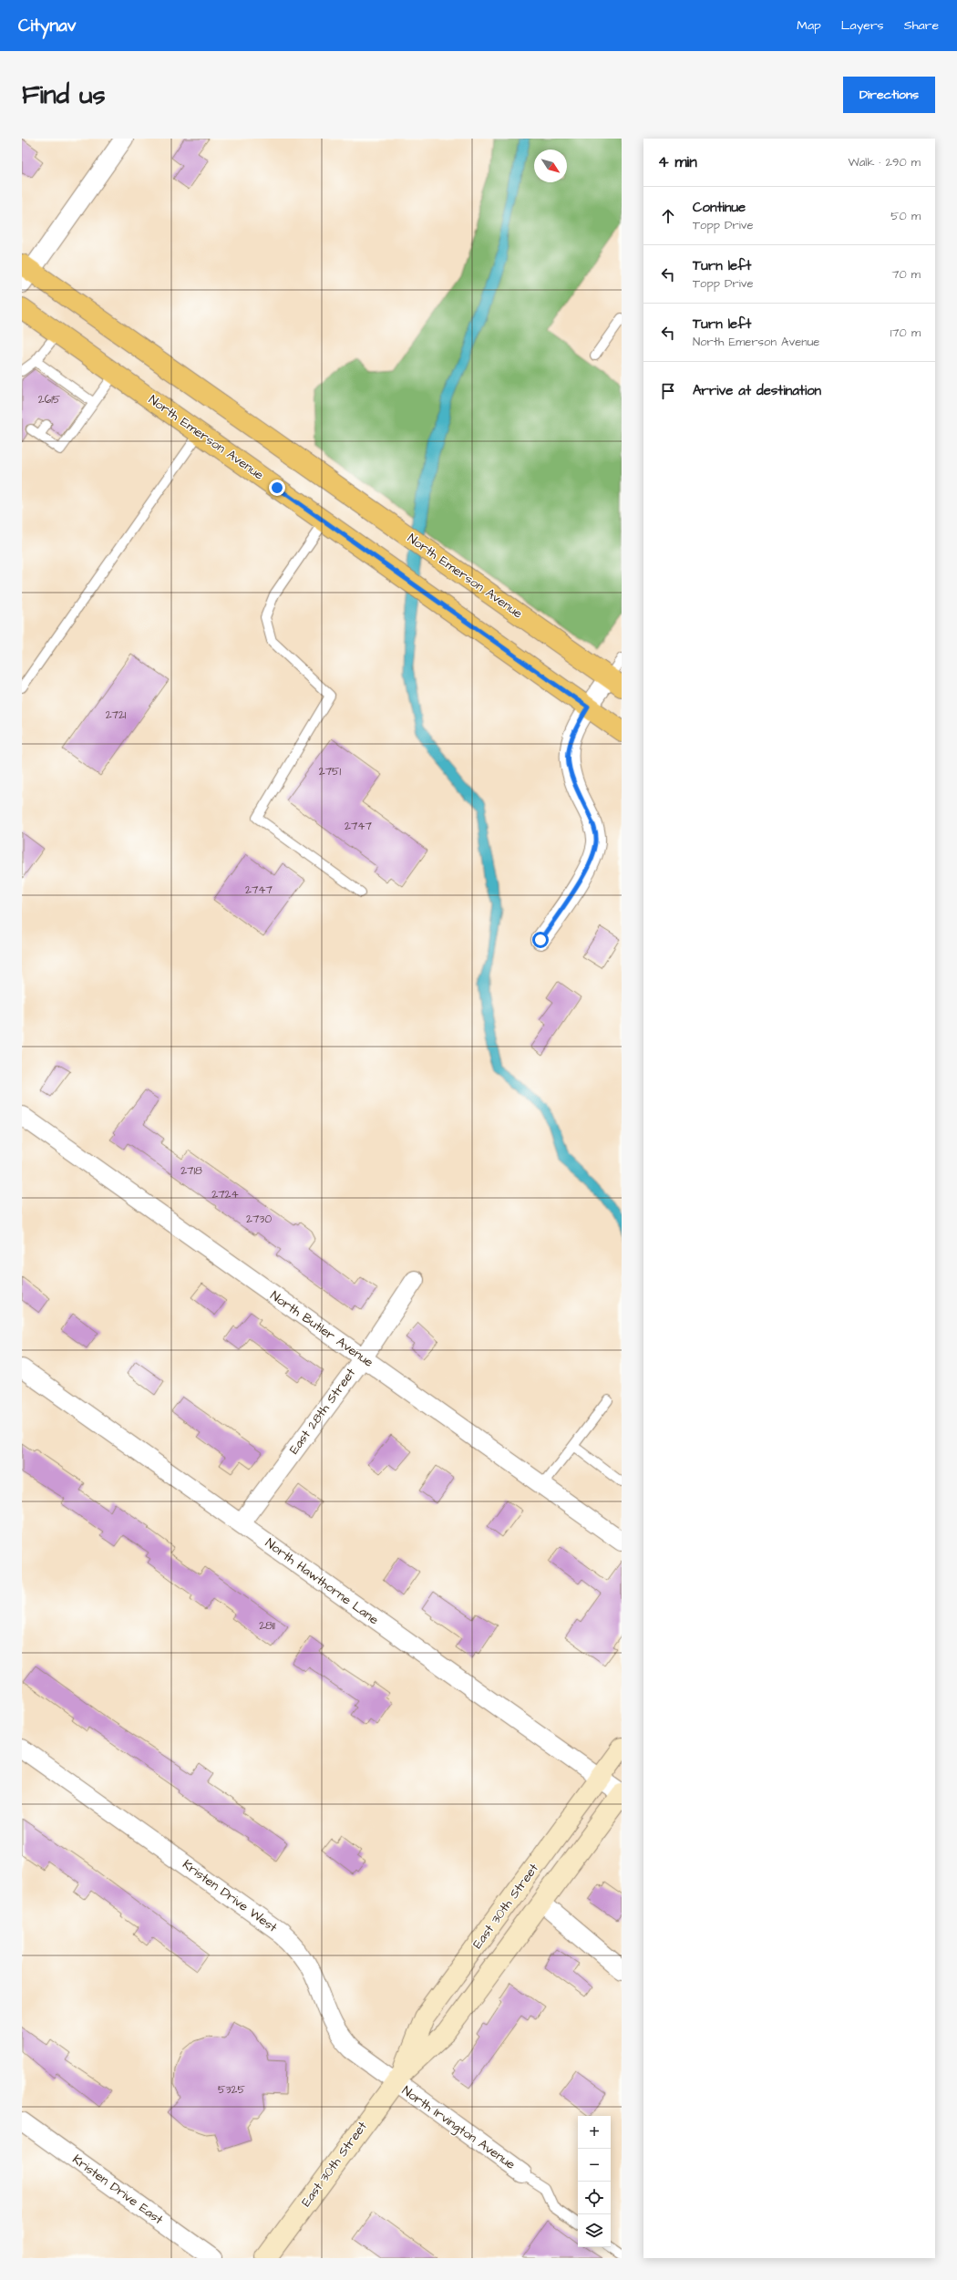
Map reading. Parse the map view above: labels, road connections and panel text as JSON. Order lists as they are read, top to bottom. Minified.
{"streets":{"main road":["North Emerson Avenue","East 30th Street"],"street":["North Butler Avenue","East 28th Street","North Hawthorne Lane","Kristen Drive West","North Irvington Avenue","Kristen Drive East"]},"crossings":[["North Butler Avenue","East 28th Street"],["East 28th Street","North Hawthorne Lane"],["North Hawthorne Lane","East 30th Street"],["Kristen Drive West","East 30th Street"],["Kristen Drive West","North Irvington Avenue"],["East 30th Street","North Irvington Avenue"]],"house_numbers":["2615","2721","2751","2747","2747","2718","2724","2730","2811","5325"],"north":"bottom right","page":{"header":"Citynav","nav":["Map","Layers","Share"],"buttons":"Directions","title":"Find us","heading":["4 min","Walk · 290 m"],"list":[["Continue","Topp Drive","50 m"],["Turn left","Topp Drive","70 m"],["Turn left","North Emerson Avenue","170 m"],"Arrive at destination"],"map_buttons":["+","−"]}}
